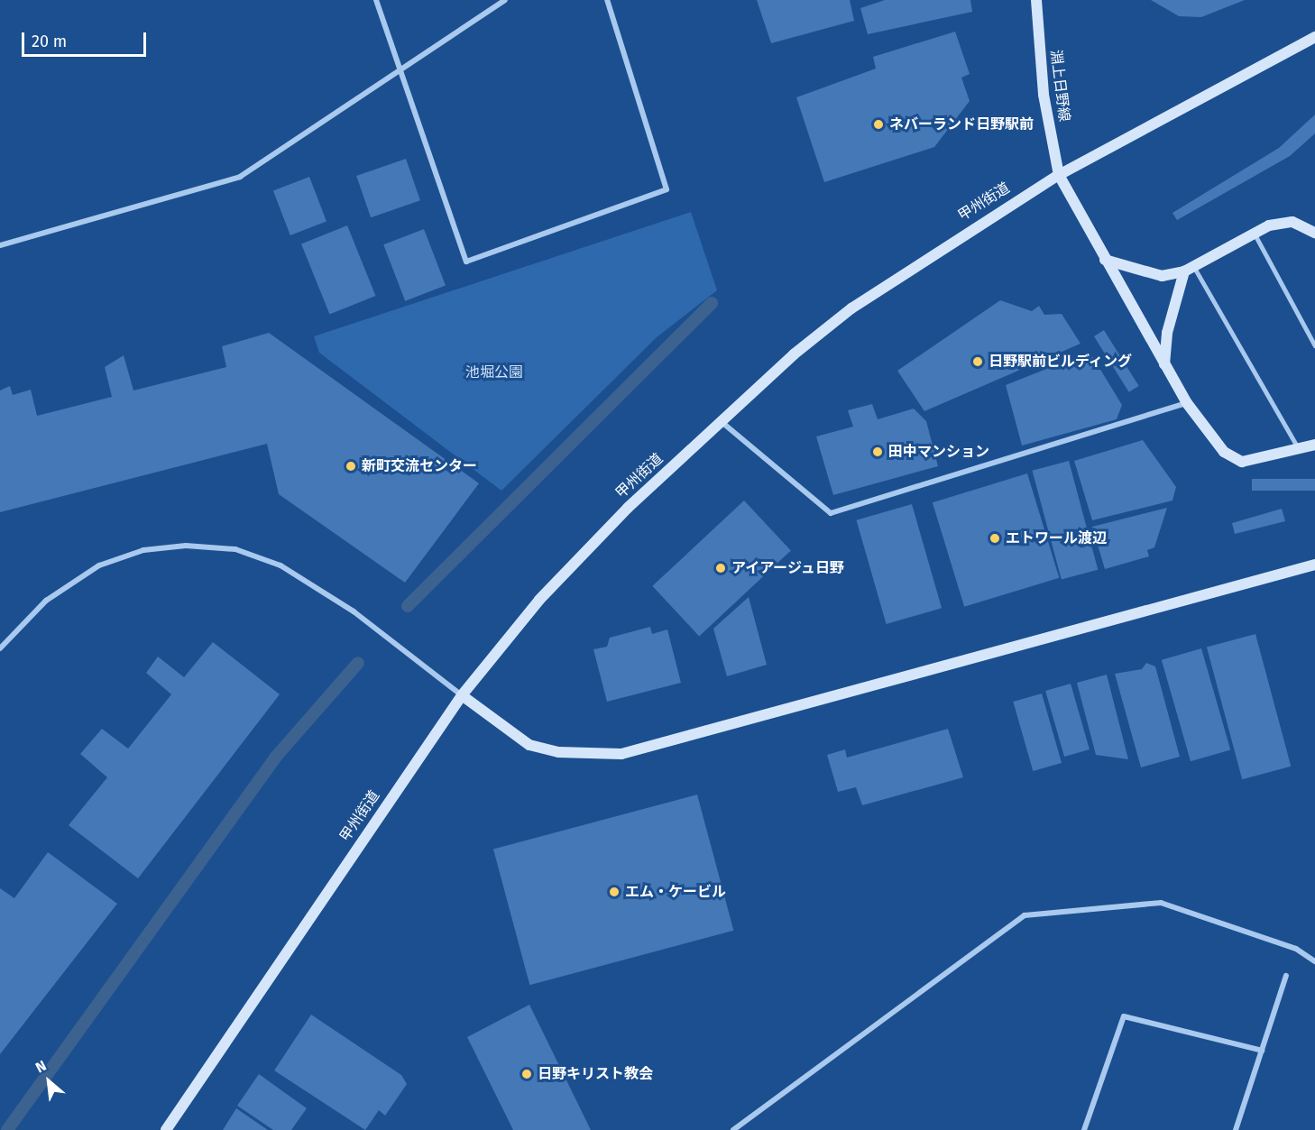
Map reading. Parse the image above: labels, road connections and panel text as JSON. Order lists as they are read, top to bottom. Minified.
{"streets":{"main road":["淵上日野線","甲州街道"]},"crossings":[["淵上日野線","甲州街道"]],"parks":["池堀公園"],"places":["ネバーランド日野駅前","日野駅前ビルディング","田中マンション","新町交流センター","エトワール渡辺","アイアージュ日野","エム・ケービル","日野キリスト教会"],"scale_bar":"20 m","north":"top left"}
